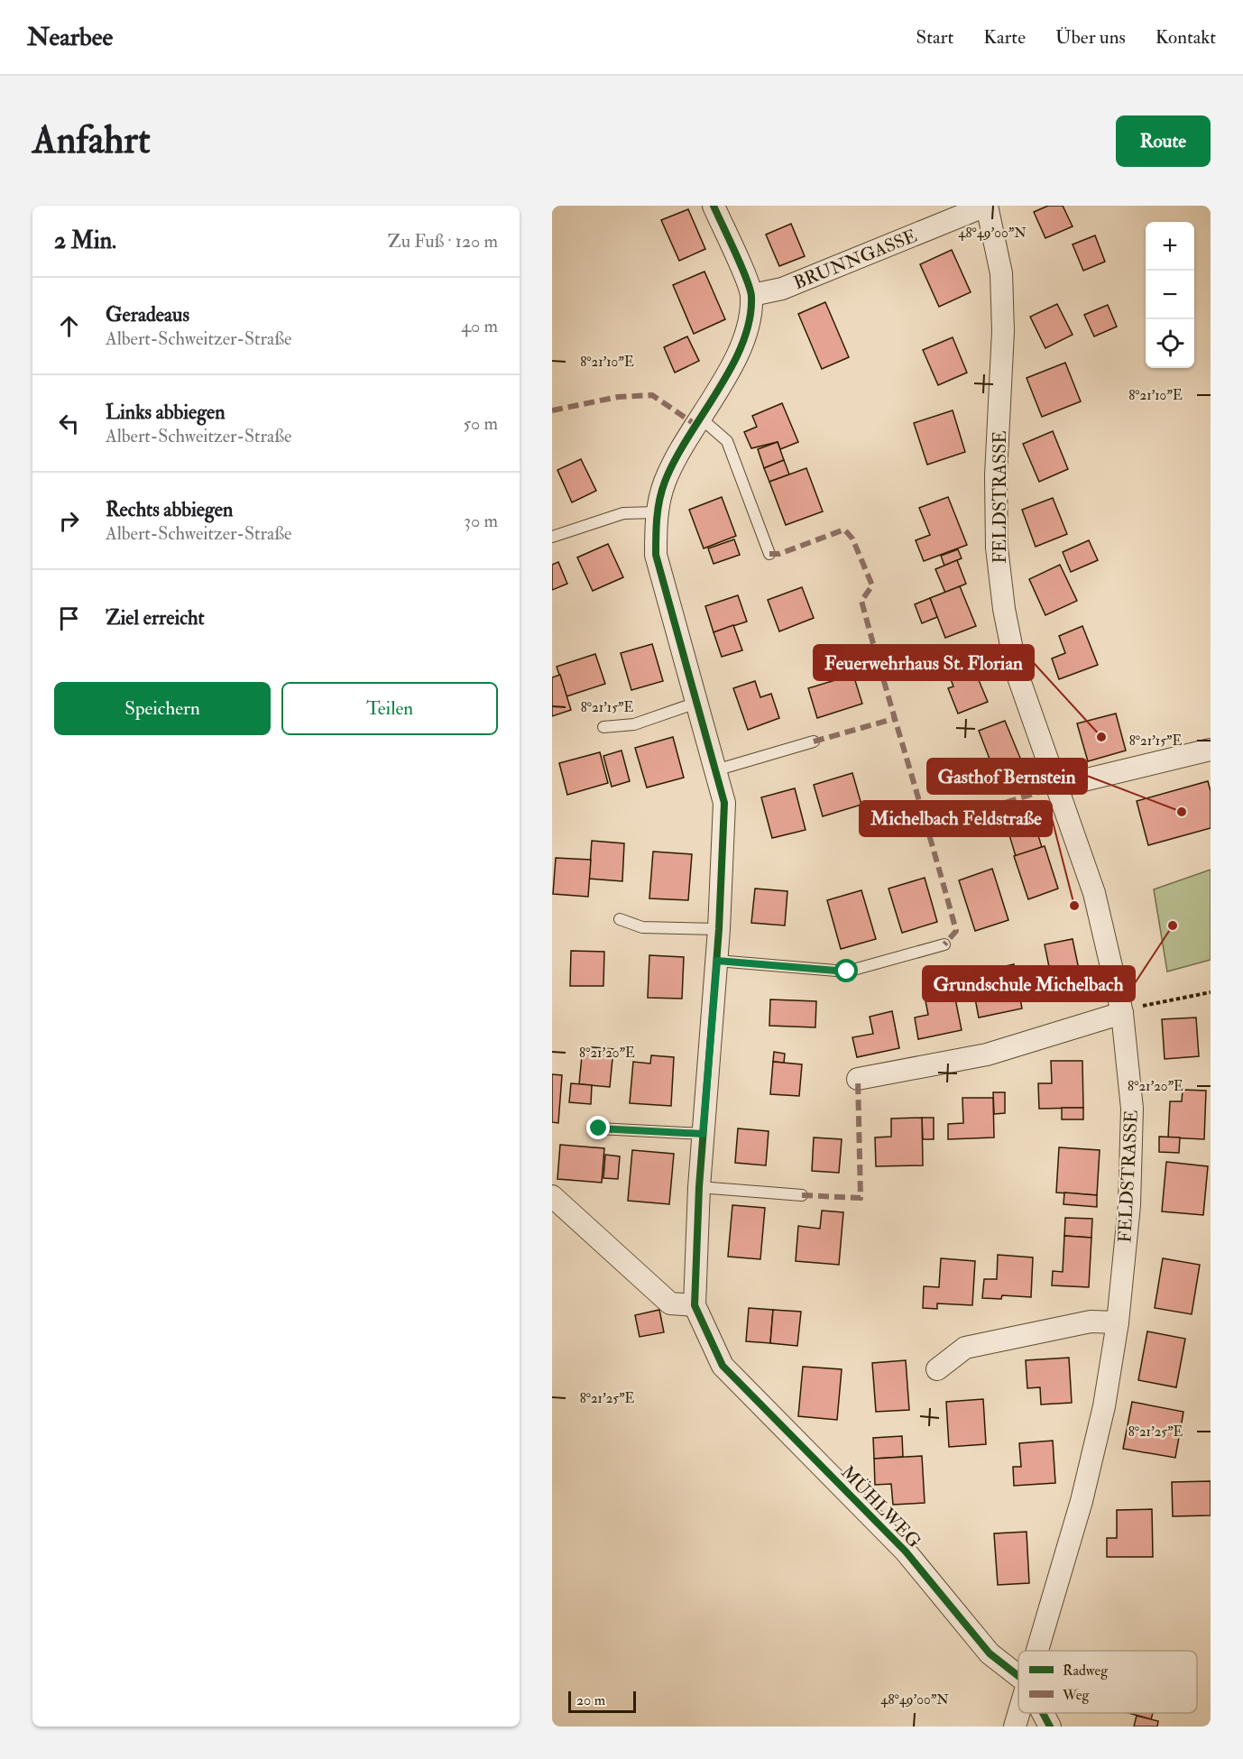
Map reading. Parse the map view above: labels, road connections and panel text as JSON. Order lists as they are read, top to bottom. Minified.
{"streets":{"street":["BRUNNGASSE","FELDSTRASSE","MÜHLWEG"]},"crossings":[["BRUNNGASSE","FELDSTRASSE"]],"places":["Feuerwehrhaus St. Florian","Gasthof Bernstein","Michelbach Feldstraße","Grundschule Michelbach"],"legend":["Radweg","Weg"],"scale_bar":"20 m","page":{"header":"Nearbee","nav":["Start","Karte","Über uns","Kontakt"],"buttons":["Route",["Speichern","Teilen"]],"title":"Anfahrt","heading":["2 Min.","Zu Fuß · 120 m"],"map_buttons":["+","−"],"list":[["Geradeaus","Albert-Schweitzer-Straße","40 m"],["Links abbiegen","Albert-Schweitzer-Straße","50 m"],["Rechts abbiegen","Albert-Schweitzer-Straße","30 m"],"Ziel erreicht"],"scale":"20 m"},"coordinates":["48°49'00\"N","8°21'10\"E","8°21'15\"E","8°21'20\"E","8°21'25\"E"]}
